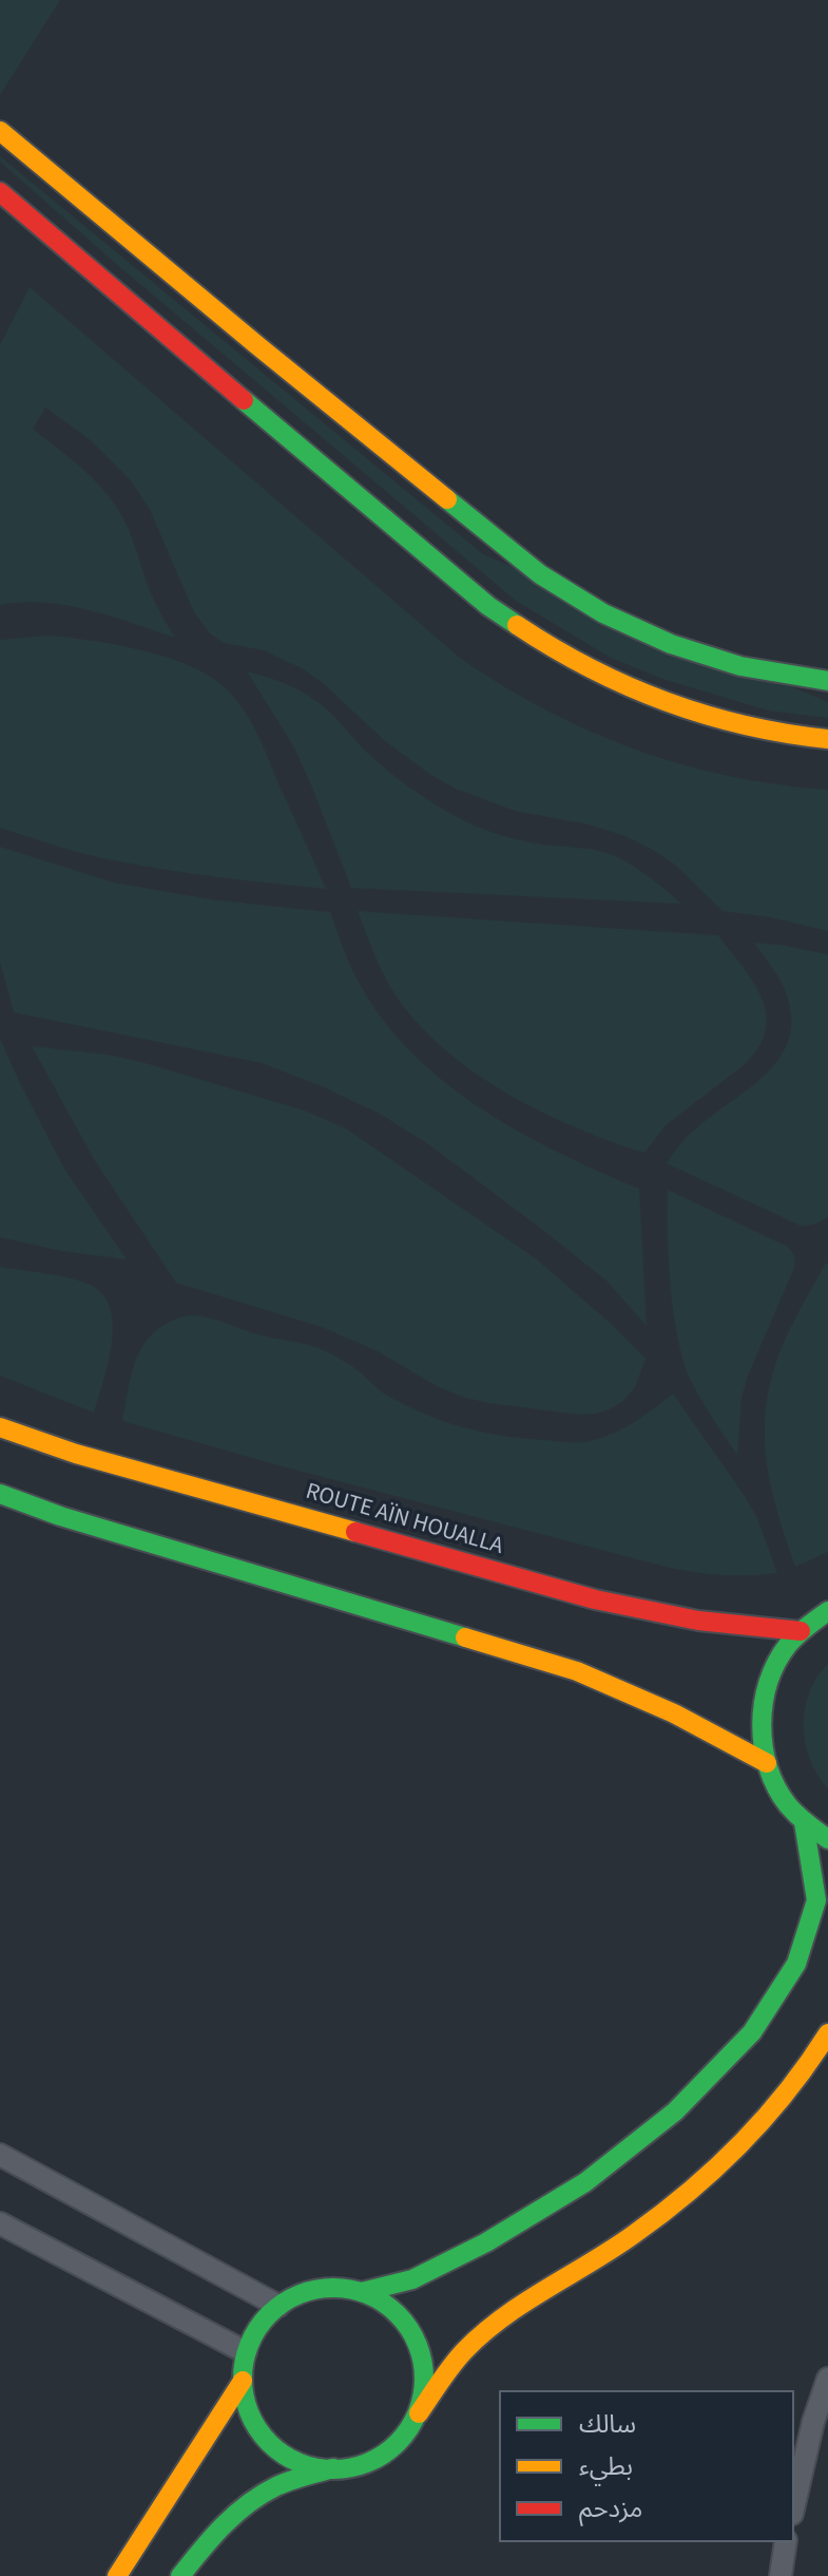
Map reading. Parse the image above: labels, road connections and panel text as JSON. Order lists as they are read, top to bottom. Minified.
{"streets":{"main road":["ROUTE AÏN HOUALLA"]},"legend":["سالك","بطيء","مزدحم"]}
